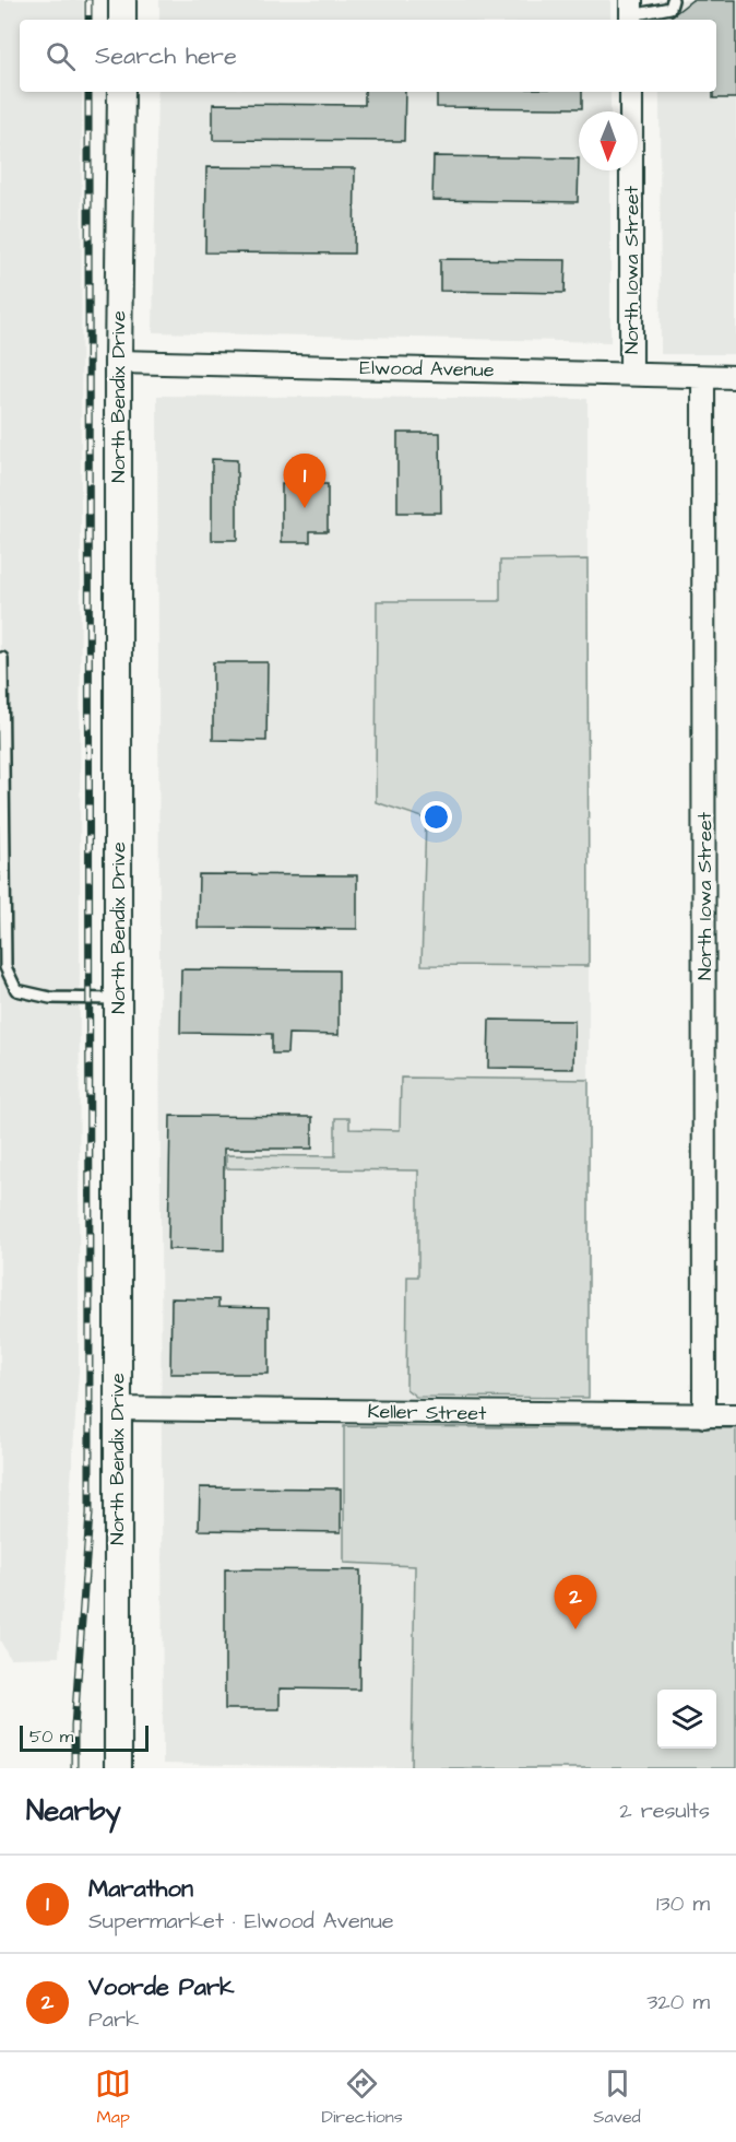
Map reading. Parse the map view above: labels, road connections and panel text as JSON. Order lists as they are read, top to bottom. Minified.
{"streets":{"street":["North Iowa Street","Elwood Avenue","North Bendix Drive","Keller Street"]},"crossings":[["North Iowa Street","Elwood Avenue"],["North Iowa Street","Keller Street"],["Elwood Avenue","North Bendix Drive"],["North Bendix Drive","Keller Street"]],"scale_bar":"50 m","north":"bottom","page":{"search":"Search here","pins":["1","2"],"scale":"50 m","heading":["Nearby","2 results"],"list":[{"mark":"1","name":"Marathon","note":"Supermarket · Elwood Avenue","value":"130 m"},{"mark":"2","name":"Voorde Park","note":"Park","value":"320 m"}],"nav":["Map","Directions","Saved"]}}
